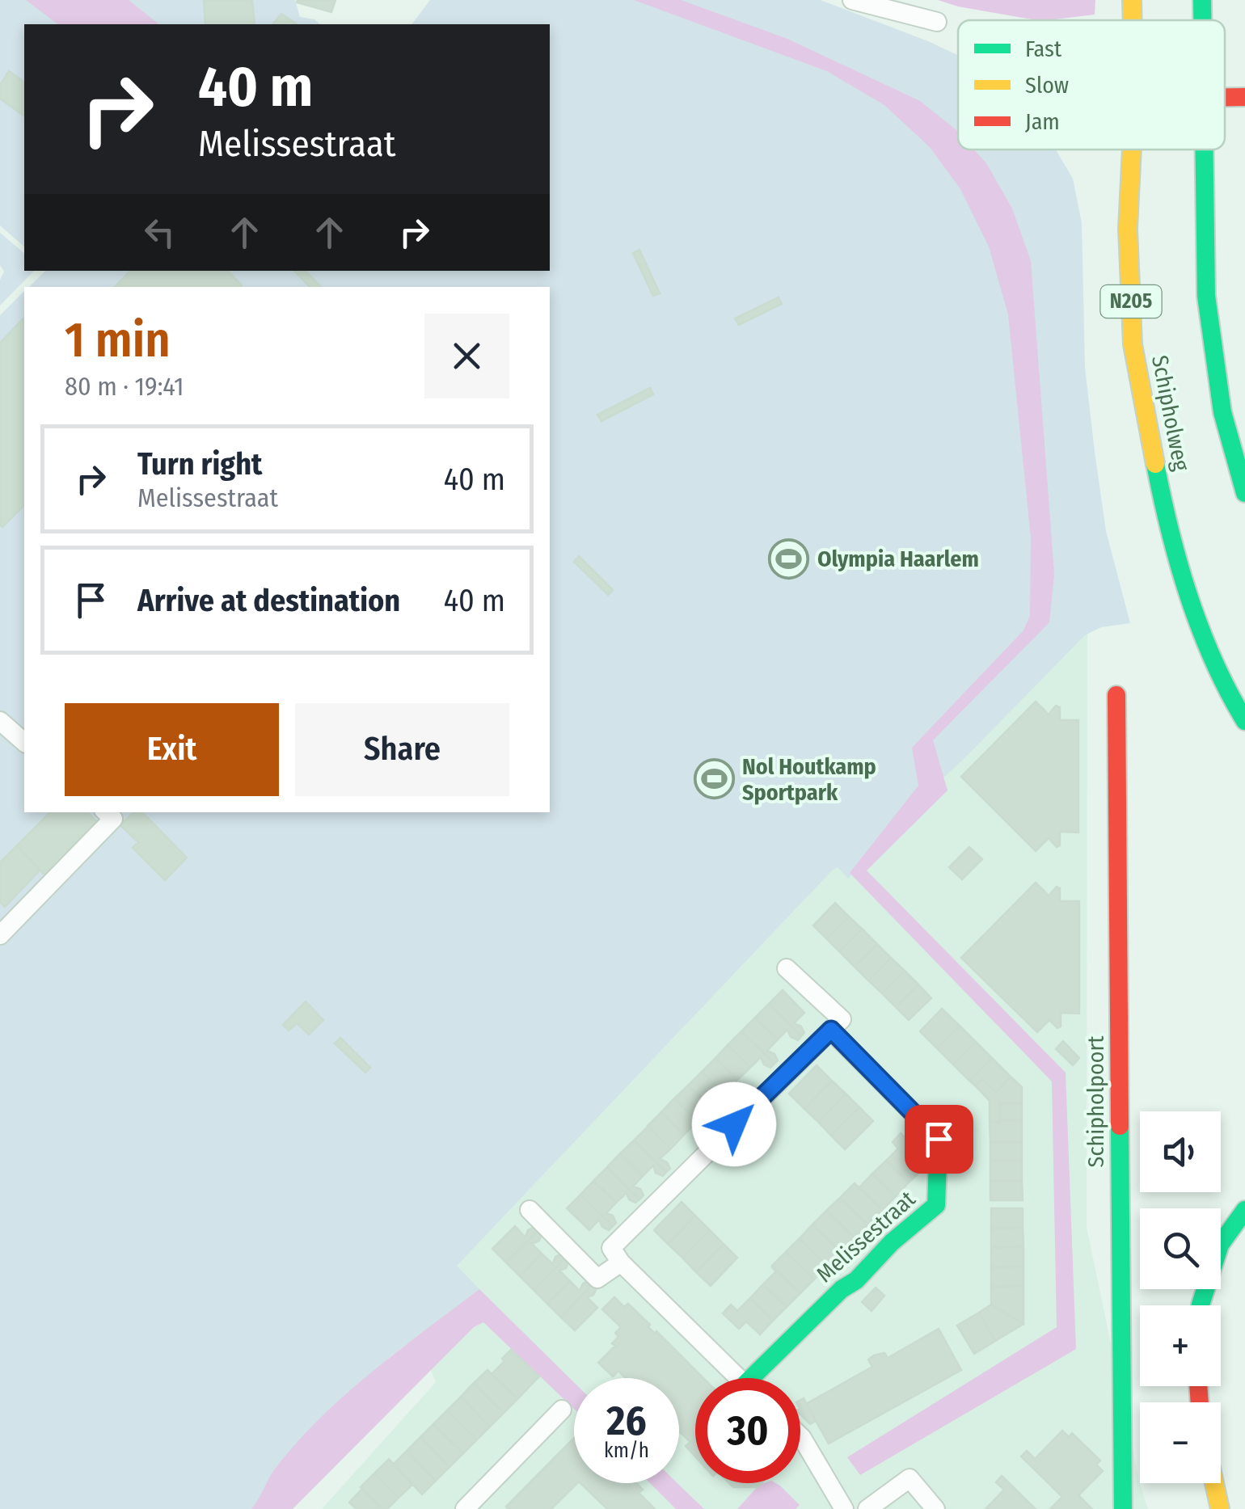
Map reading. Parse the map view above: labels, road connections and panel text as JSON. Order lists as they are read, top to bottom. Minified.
{"streets":{"main road":["N205","Schipholweg","Schipholpoort","Melissestraat"]},"places":{"sports":["Olympia Haarlem","Nol Houtkamp Sportpark"]},"legend":["Fast","Slow","Jam"],"page":{"turn":["40 m","Melissestraat"],"heading":["1 min","80 m · 19:41"],"list":[{"name":"Turn right","note":"Melissestraat","value":"40 m"},{"name":"Arrive at destination","value":"40 m"}],"buttons":["Exit","Share"],"map_buttons":["+","−"],"speed":"26 km/h","limit":"30"}}
